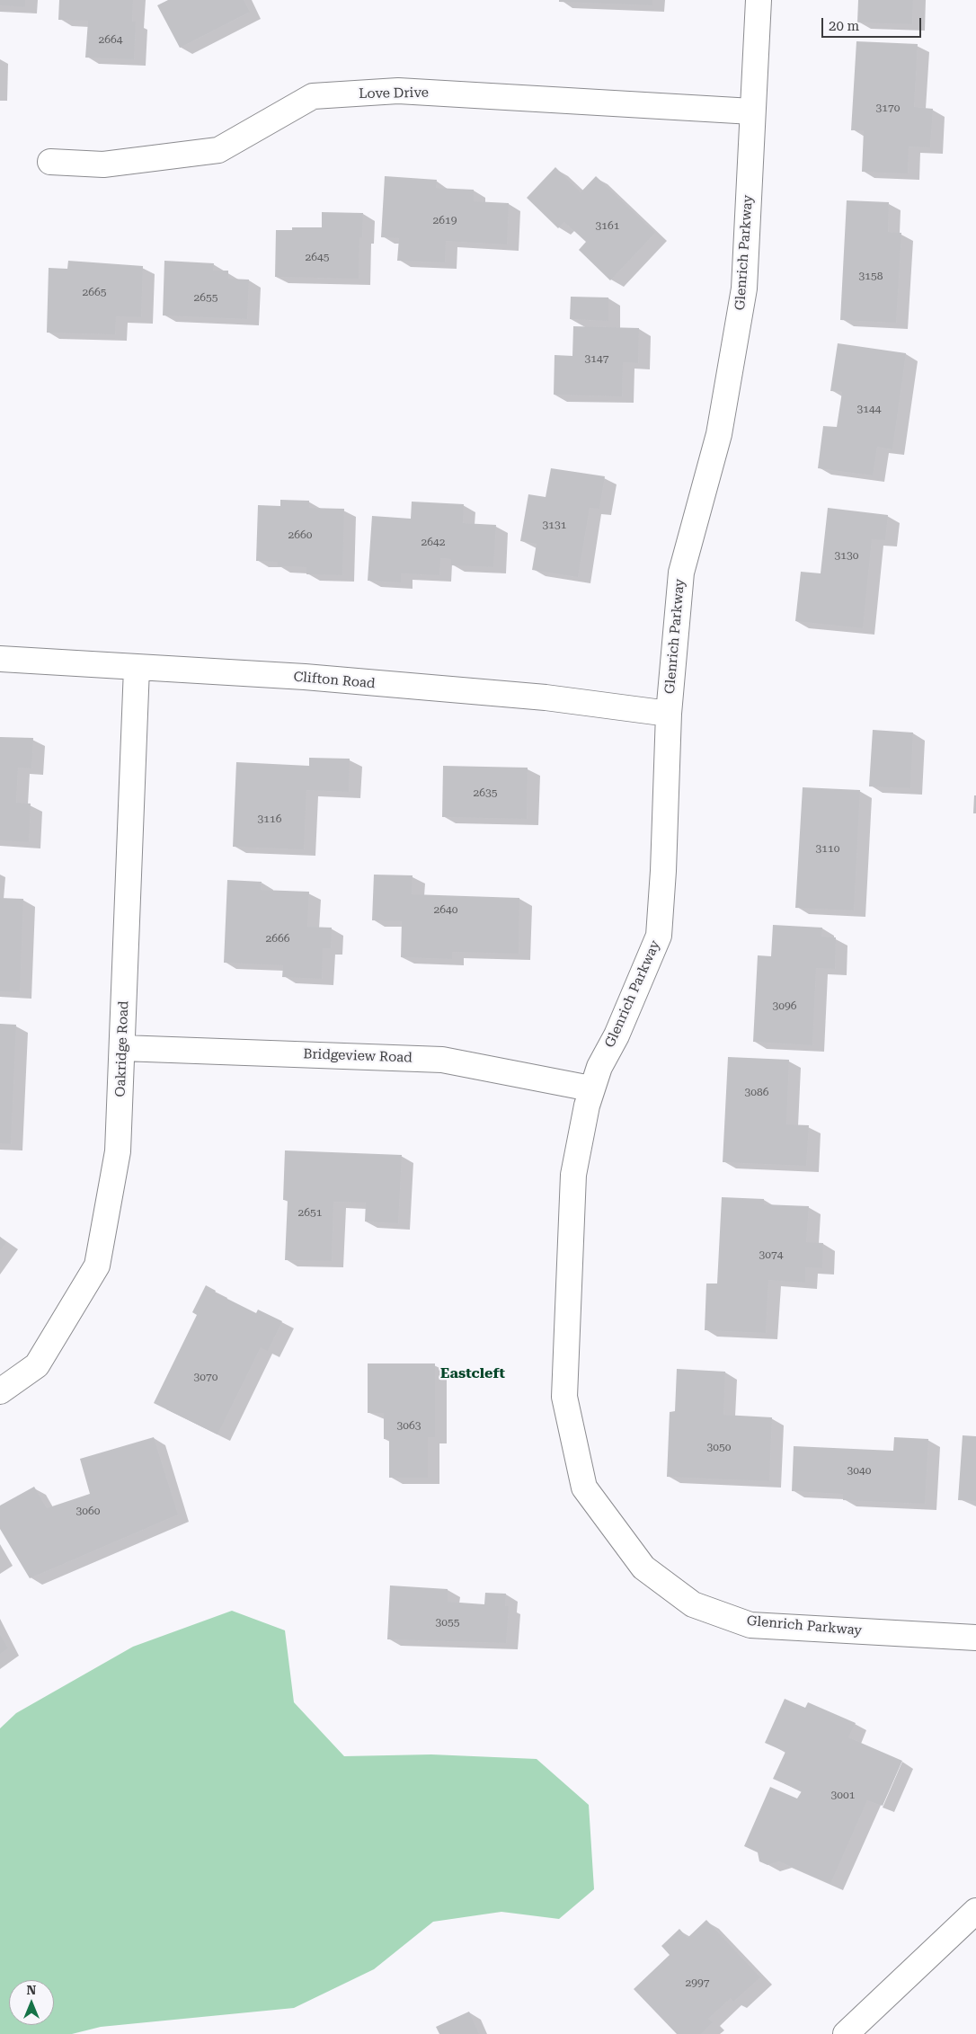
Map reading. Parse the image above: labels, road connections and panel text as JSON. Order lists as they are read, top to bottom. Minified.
{"streets":{"street":["Love Drive","Glenrich Parkway","Clifton Road","Oakridge Road","Bridgeview Road"]},"crossings":[["Love Drive","Glenrich Parkway"],["Glenrich Parkway","Clifton Road"],["Glenrich Parkway","Bridgeview Road"],["Clifton Road","Oakridge Road"],["Oakridge Road","Bridgeview Road"]],"districts":["Eastcleft"],"house_numbers":["2664","3170","2619","3161","2645","3158","2665","2655","3147","3144","3131","2660","2642","3130","2635","3116","3110","2640","2666","3096","3086","2651","3074","3070","3063","3050","3040","3060","3055","3001","2997"],"scale_bar":"20 m","north":"top"}
